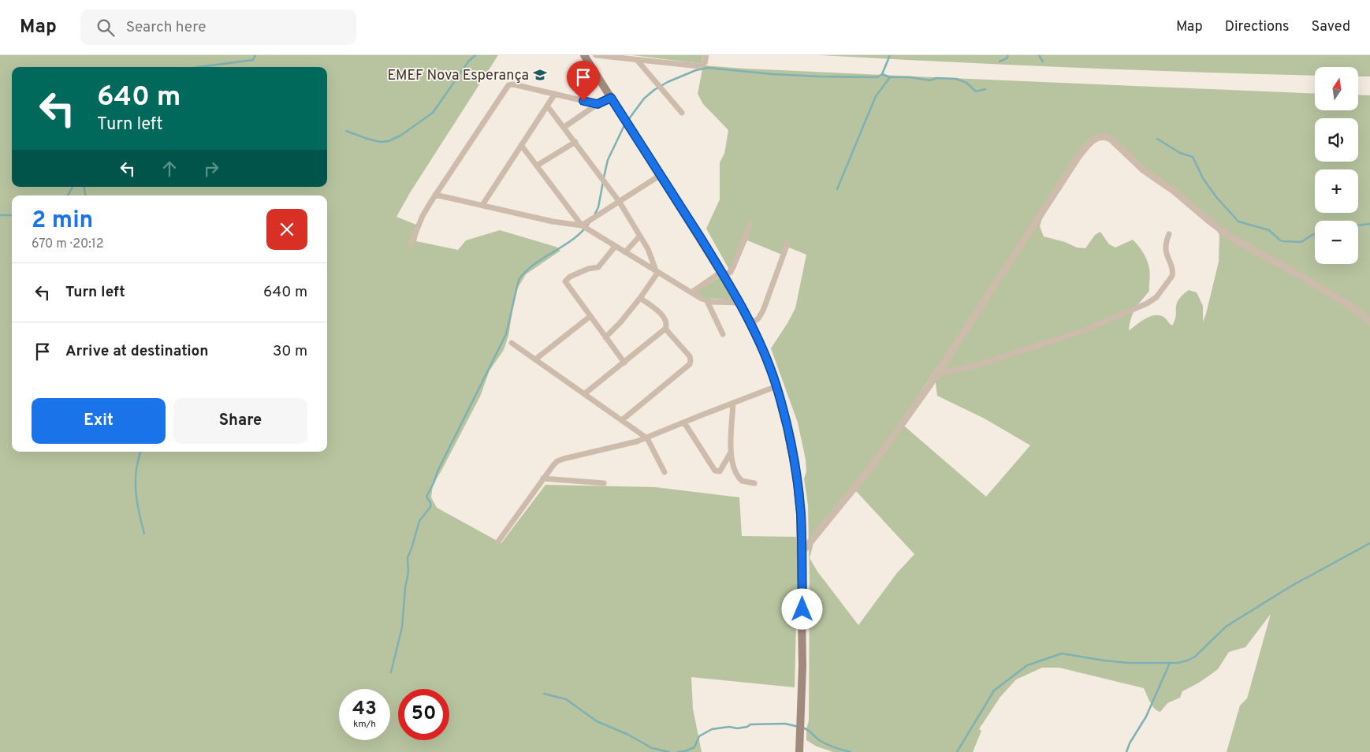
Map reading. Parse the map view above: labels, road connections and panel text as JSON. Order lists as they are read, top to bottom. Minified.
{"places":{"school or university":["EMEF Nova Esperança"]},"north":"top","page":{"header":"Map","search":"Search here","nav":["Map","Directions","Saved"],"map_buttons":["+","−"],"turn":["640 m","Turn left"],"heading":["2 min","670 m · 20:12"],"list":[{"name":"Turn left","value":"640 m"},{"name":"Arrive at destination","value":"30 m"}],"buttons":["Exit","Share"],"speed":"43 km/h","limit":"50"}}
